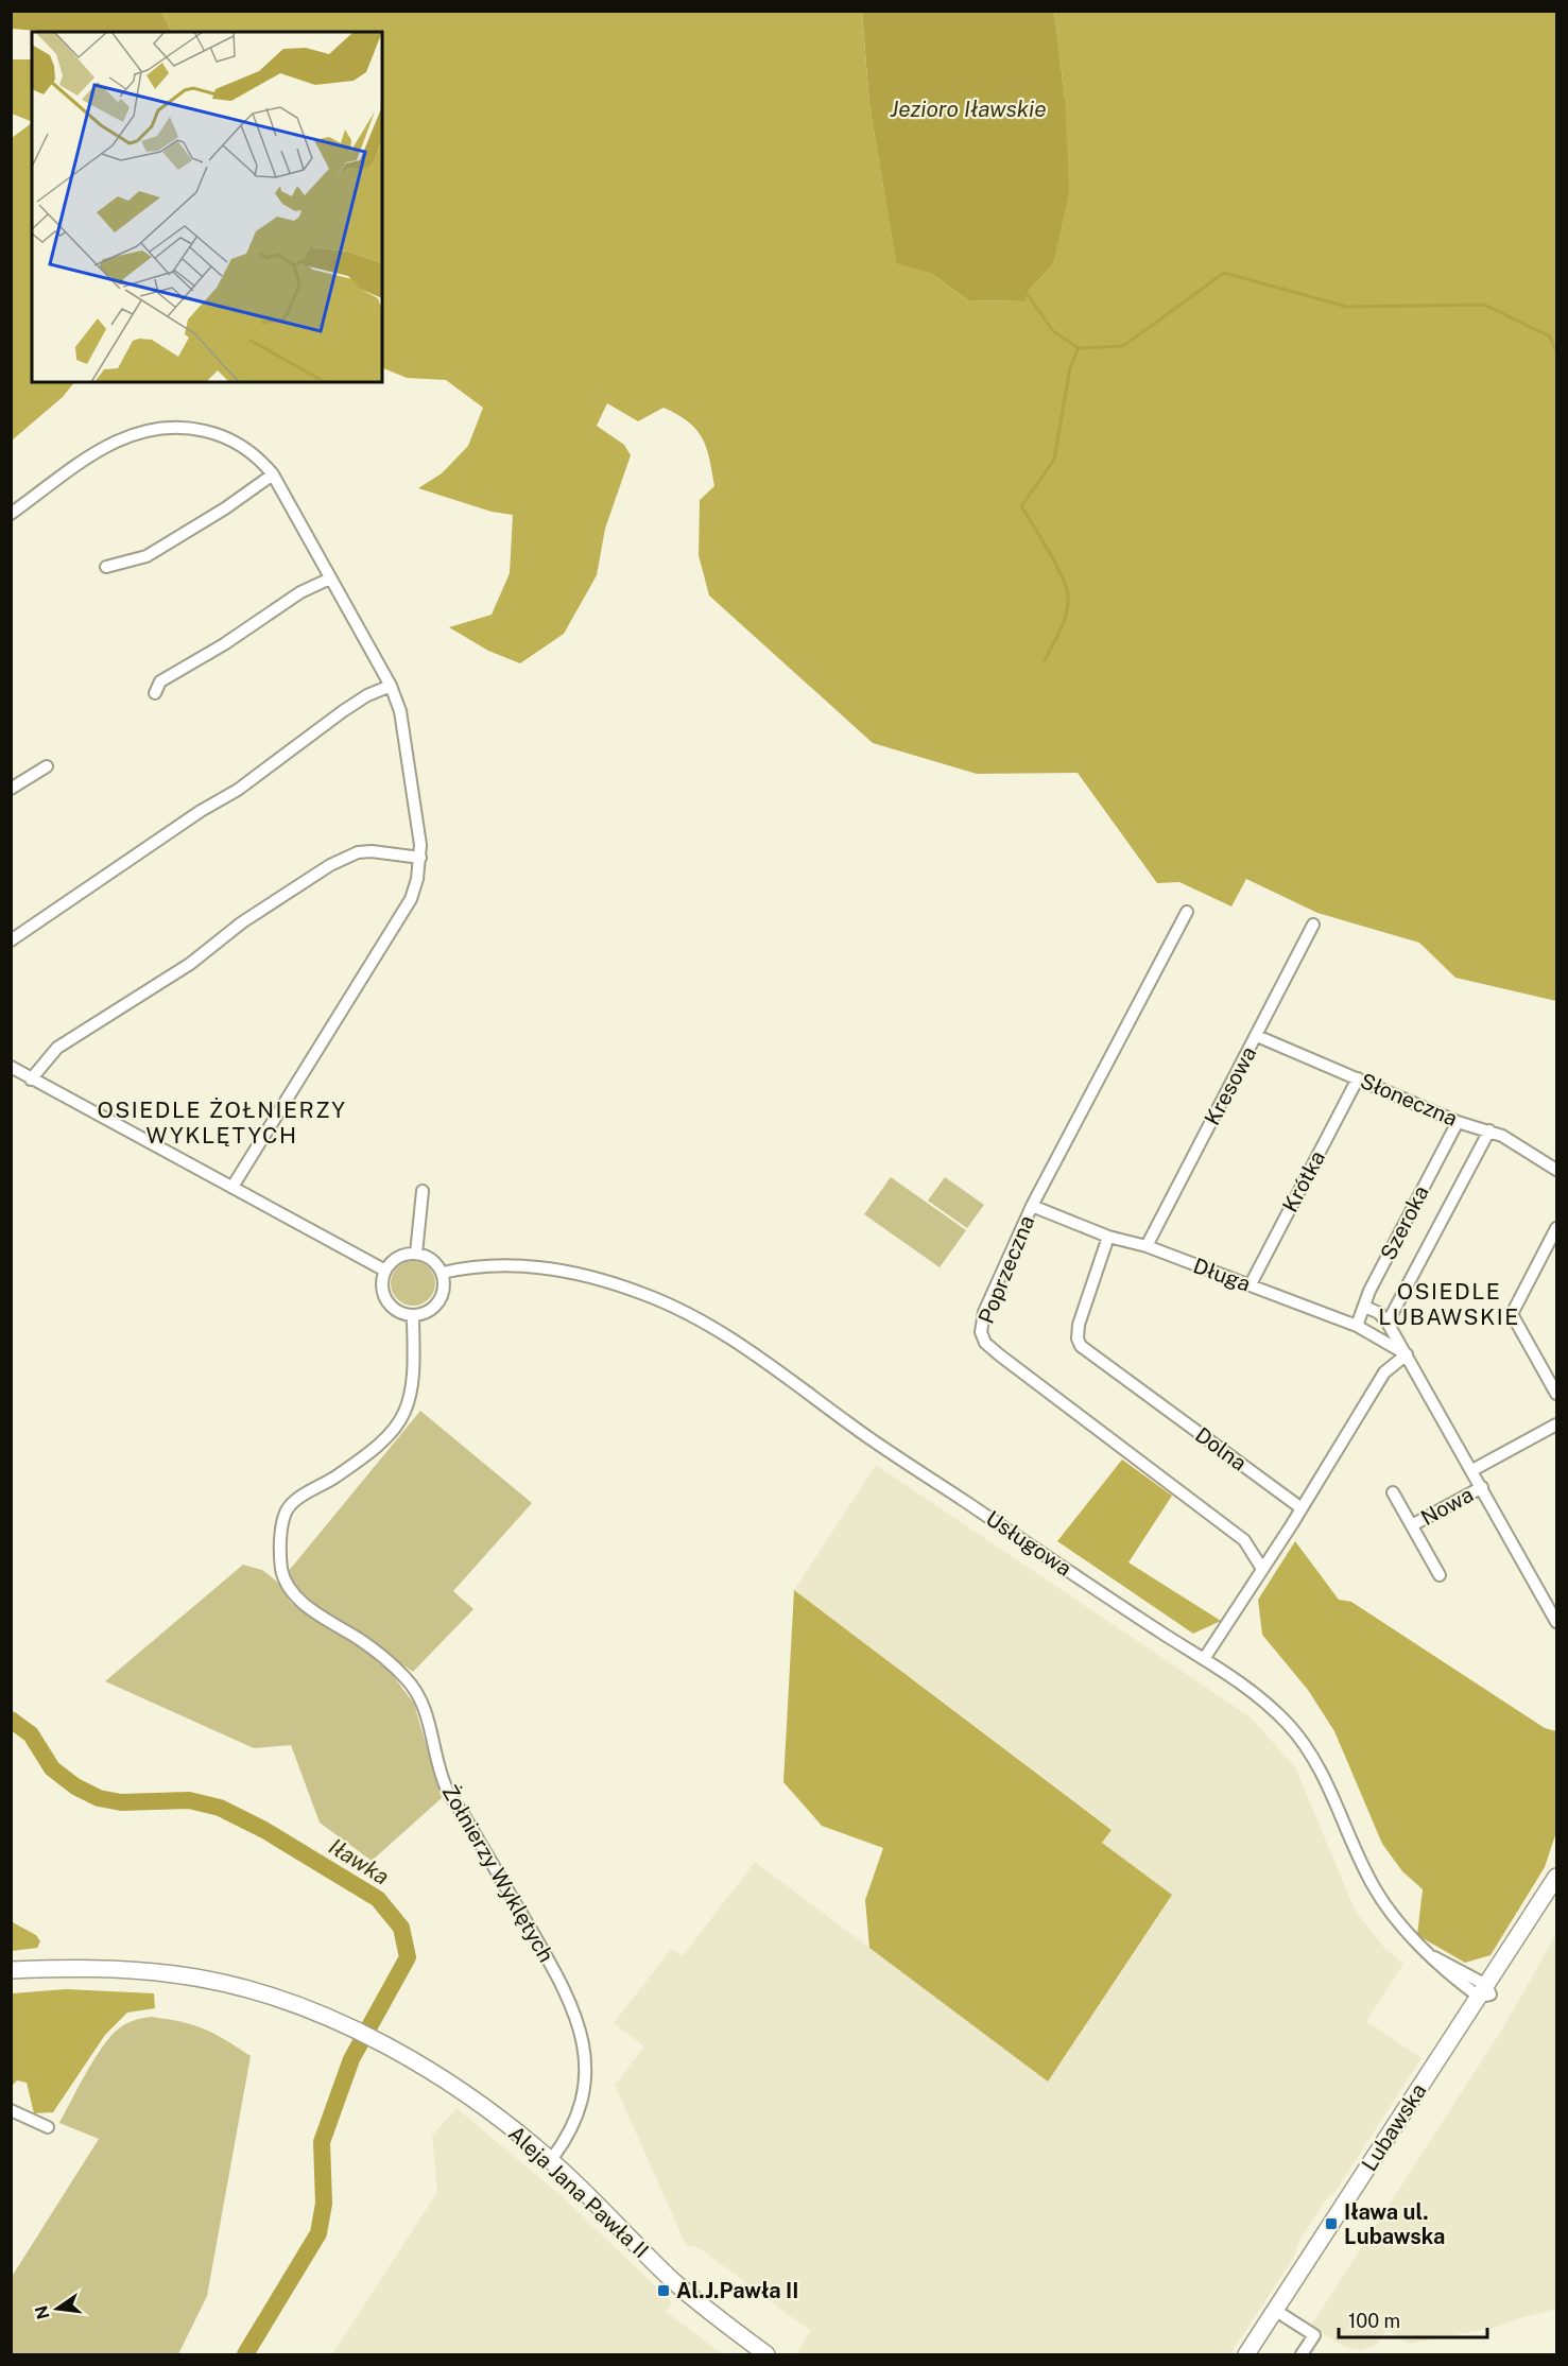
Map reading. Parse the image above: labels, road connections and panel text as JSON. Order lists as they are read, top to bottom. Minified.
{"streets":{"main road":["Lubawska","Aleja Jana Pawła II"],"street":["Kresowa","Słoneczna","Krótka","Szeroka","Poprzeczna","Długa","Dolna","Nowa","Usługowa","Żołnierzy Wyklętych"]},"crossings":[["Kresowa","Słoneczna"],["Kresowa","Długa"],["Słoneczna","Krótka"],["Słoneczna","Szeroka"],["Krótka","Długa"],["Szeroka","Długa"],["Poprzeczna","Długa"],["Długa","Dolna"],["Usługowa","Żołnierzy Wyklętych"],["Usługowa","Lubawska"],["Żołnierzy Wyklętych","Aleja Jana Pawła II"]],"districts":["OSIEDLE ŻOŁNIERZY WYKLĘTYCH","OSIEDLE LUBAWSKIE"],"water":["Jezioro Iławskie","Iławka"],"places":{"transit":["Iława ul. Lubawska","Al.J.Pawła II"]},"scale_bar":"100 m","north":"left"}
